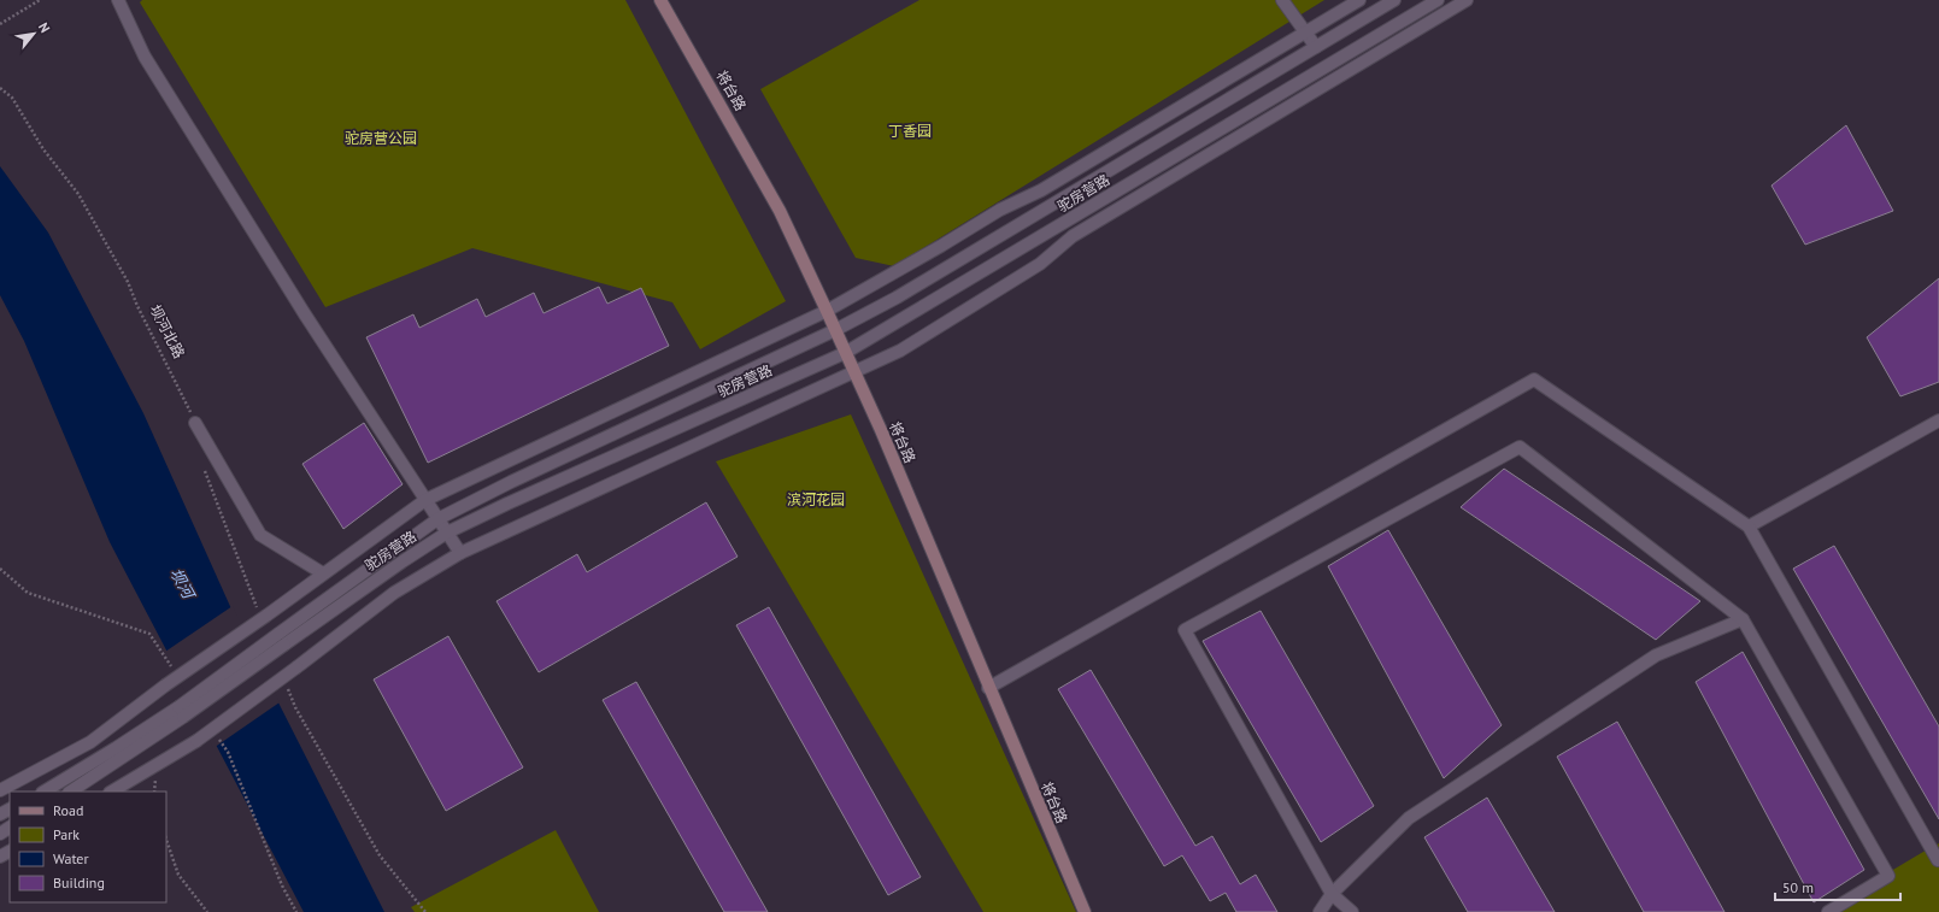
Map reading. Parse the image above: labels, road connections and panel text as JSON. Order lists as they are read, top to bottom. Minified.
{"streets":{"main road":["将台路"],"street":["驼房营路"],"path":["坝河北路"]},"crossings":[["将台路","驼房营路"]],"water":["坝河"],"parks":["丁香园","驼房营公园","滨河花园"],"legend":["Road","Park","Water","Building"],"scale_bar":"50 m","north":"top right"}
